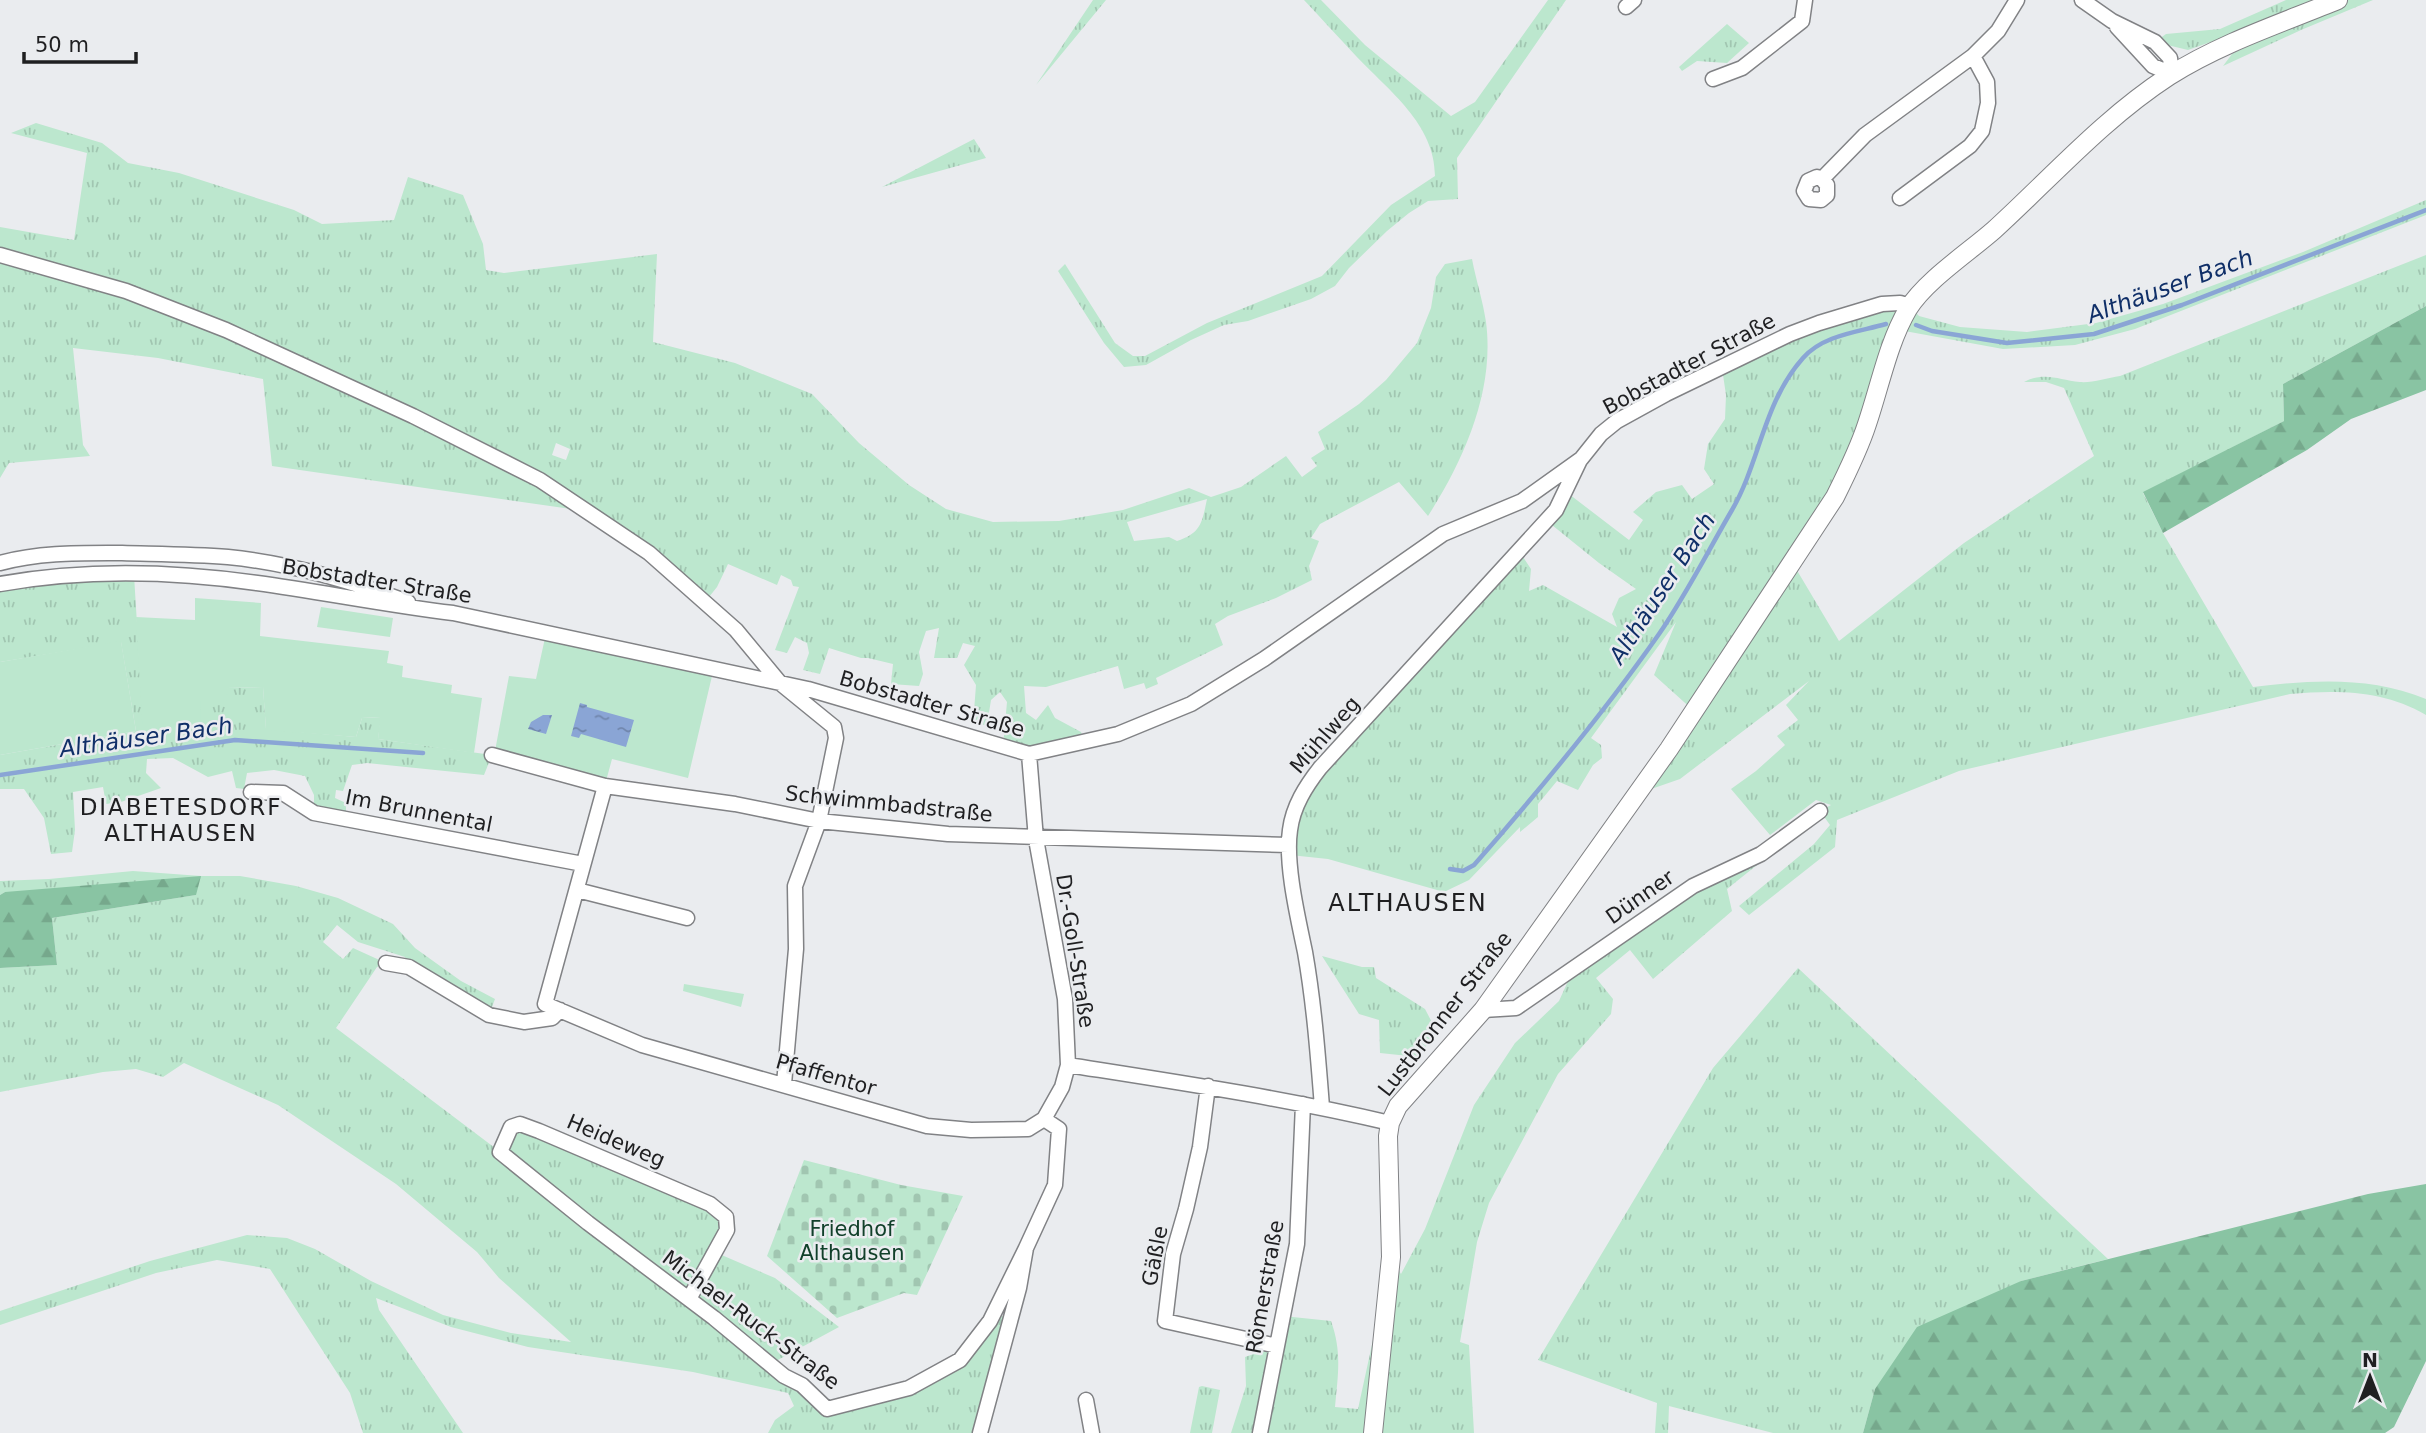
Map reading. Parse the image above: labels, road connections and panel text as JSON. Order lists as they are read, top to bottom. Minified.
{"streets":{"street":["Bobstadter Straße","Mühlweg","Schwimmbadstraße","Im Brunnental","Dünner","Dr.-Goll-Straße","Lustbronner Straße","Pfaffentor","Heideweg","Gäßle","Römerstraße","Michael-Ruck-Straße"]},"crossings":[["Bobstadter Straße","Mühlweg"],["Bobstadter Straße","Dr.-Goll-Straße"],["Bobstadter Straße","Lustbronner Straße"],["Mühlweg","Schwimmbadstraße"],["Schwimmbadstraße","Dr.-Goll-Straße"],["Dünner","Lustbronner Straße"],["Pfaffentor","Michael-Ruck-Straße"],["Heideweg","Michael-Ruck-Straße"],["Gäßle","Römerstraße"]],"districts":["DIABETESDORF ALTHAUSEN","ALTHAUSEN"],"water":["Althäuser Bach"],"parks":["Friedhof Althausen"],"scale_bar":"50 m","north":"top"}
